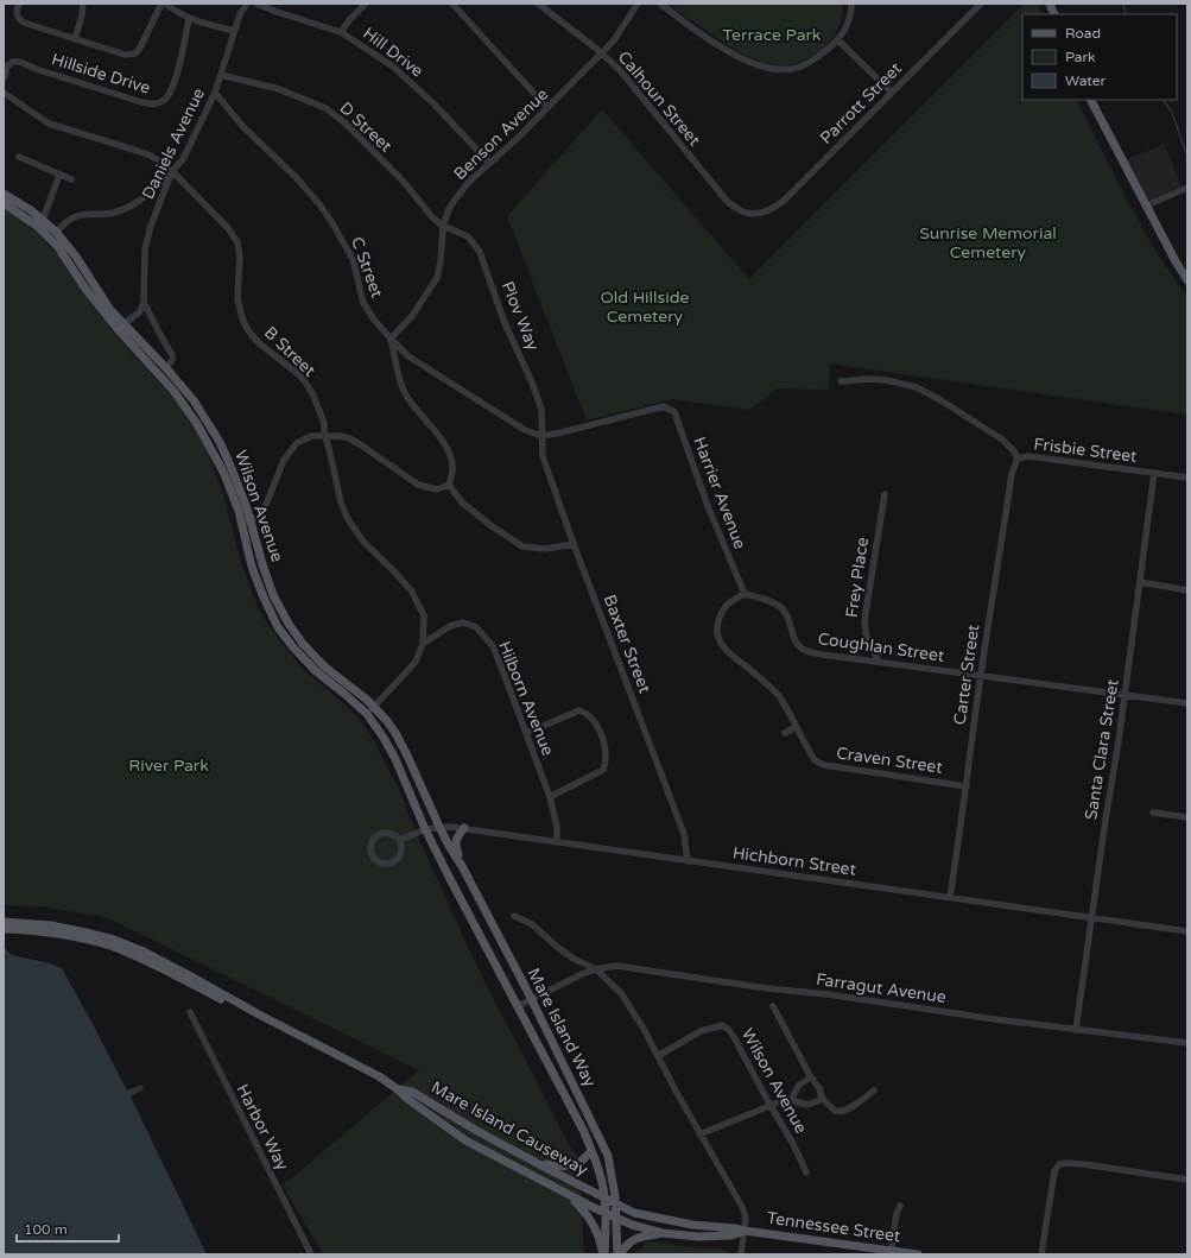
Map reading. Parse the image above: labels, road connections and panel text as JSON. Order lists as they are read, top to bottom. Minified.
{"streets":{"main road":["Wilson Avenue","Mare Island Way","Mare Island Causeway","Tennessee Street"],"street":["Hill Drive","Hillside Drive","Calhoun Street","Parrott Street","D Street","Benson Avenue","Daniels Avenue","C Street","Plov Way","B Street","Frisbie Street","Harrier Avenue","Frey Place","Baxter Street","Coughlan Street","Carter Street","Hilborn Avenue","Santa Clara Street","Craven Street","Hichborn Street","Farragut Avenue","Harbor Way"]},"crossings":[["Hill Drive","Benson Avenue"],["Calhoun Street","Parrott Street"],["Calhoun Street","Benson Avenue"],["D Street","Benson Avenue"],["D Street","Daniels Avenue"],["D Street","Plov Way"],["Benson Avenue","C Street"],["Benson Avenue","Plov Way"],["Daniels Avenue","C Street"],["Daniels Avenue","B Street"],["Daniels Avenue","Wilson Avenue"],["C Street","Plov Way"],["C Street","Harrier Avenue"],["C Street","Baxter Street"],["Plov Way","Harrier Avenue"],["Plov Way","Baxter Street"],["B Street","Wilson Avenue"],["B Street","Hilborn Avenue"],["Frisbie Street","Carter Street"],["Frisbie Street","Santa Clara Street"],["Harrier Avenue","Baxter Street"],["Harrier Avenue","Coughlan Street"],["Harrier Avenue","Craven Street"],["Wilson Avenue","Hichborn Street"],["Wilson Avenue","Mare Island Way"],["Frey Place","Coughlan Street"],["Baxter Street","Hichborn Street"],["Coughlan Street","Carter Street"],["Coughlan Street","Santa Clara Street"],["Coughlan Street","Craven Street"],["Carter Street","Craven Street"],["Carter Street","Hichborn Street"],["Hilborn Avenue","Hichborn Street"],["Santa Clara Street","Hichborn Street"],["Santa Clara Street","Farragut Avenue"],["Hichborn Street","Mare Island Way"],["Farragut Avenue","Mare Island Way"],["Mare Island Way","Mare Island Causeway"],["Mare Island Way","Tennessee Street"],["Mare Island Causeway","Tennessee Street"]],"parks":["Terrace Park","Sunrise Memorial Cemetery","Old Hillside Cemetery","River Park"],"legend":["Road","Park","Water"],"scale_bar":"100 m"}
